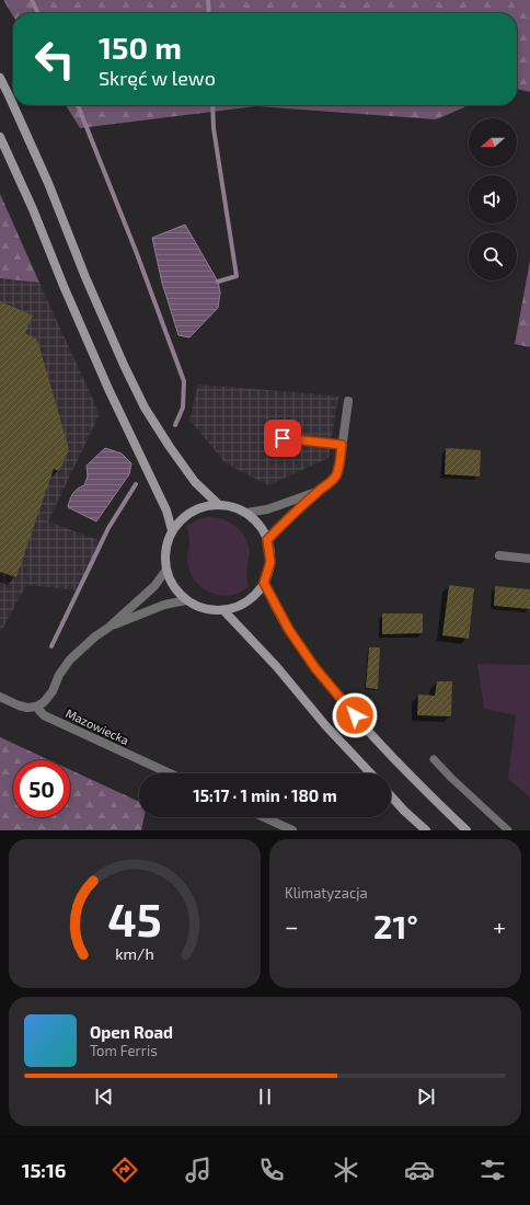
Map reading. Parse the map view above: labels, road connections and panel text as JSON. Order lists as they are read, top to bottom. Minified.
{"streets":{"street":["Mazowiecka"]},"north":"left","page":{"turn":["150 m","Skręć w lewo"],"limit":"50","trip":"15:17 · 1 min · 180 m","tile":"Klimatyzacja","heat":["−","21°","+"],"song":["Open Road","Tom Ferris"],"tabs":"15:16","gauge":["45","km/h"]}}
